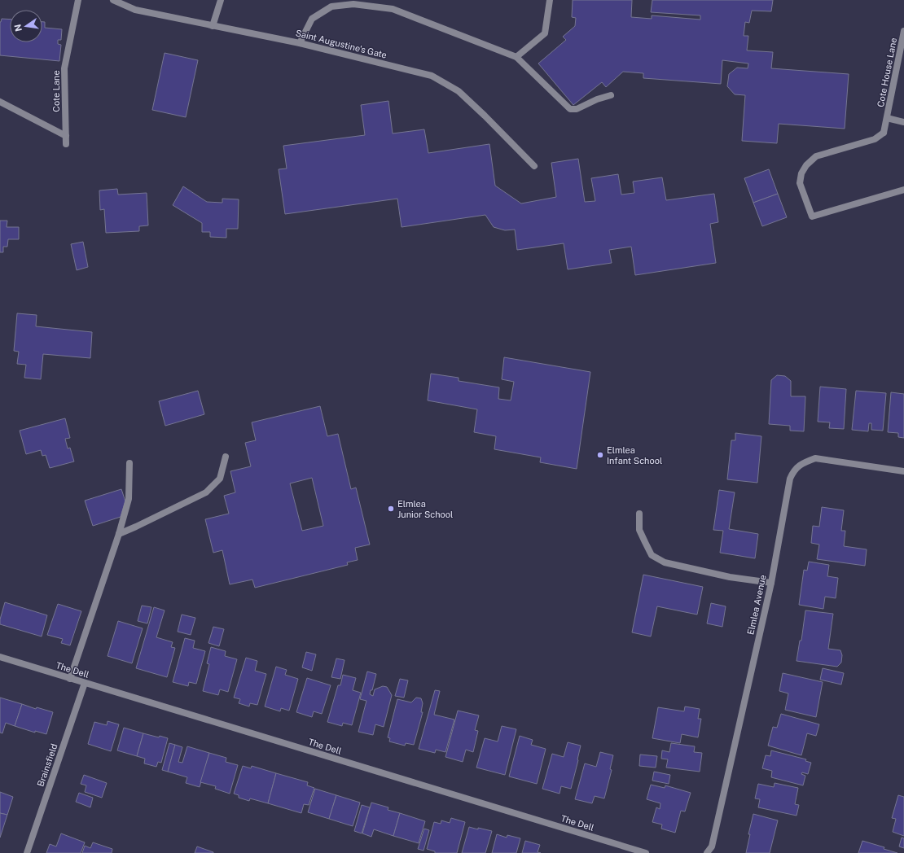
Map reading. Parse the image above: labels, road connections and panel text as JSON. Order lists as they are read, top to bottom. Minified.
{"streets":{"street":["Saint Augustine's Gate","Cote House Lane","Cote Lane","Elmlea Avenue","The Dell","Brainsfield"]},"crossings":[["The Dell","Brainsfield"]],"places":["Elmlea Infant School","Elmlea Junior School"],"north":"left"}
